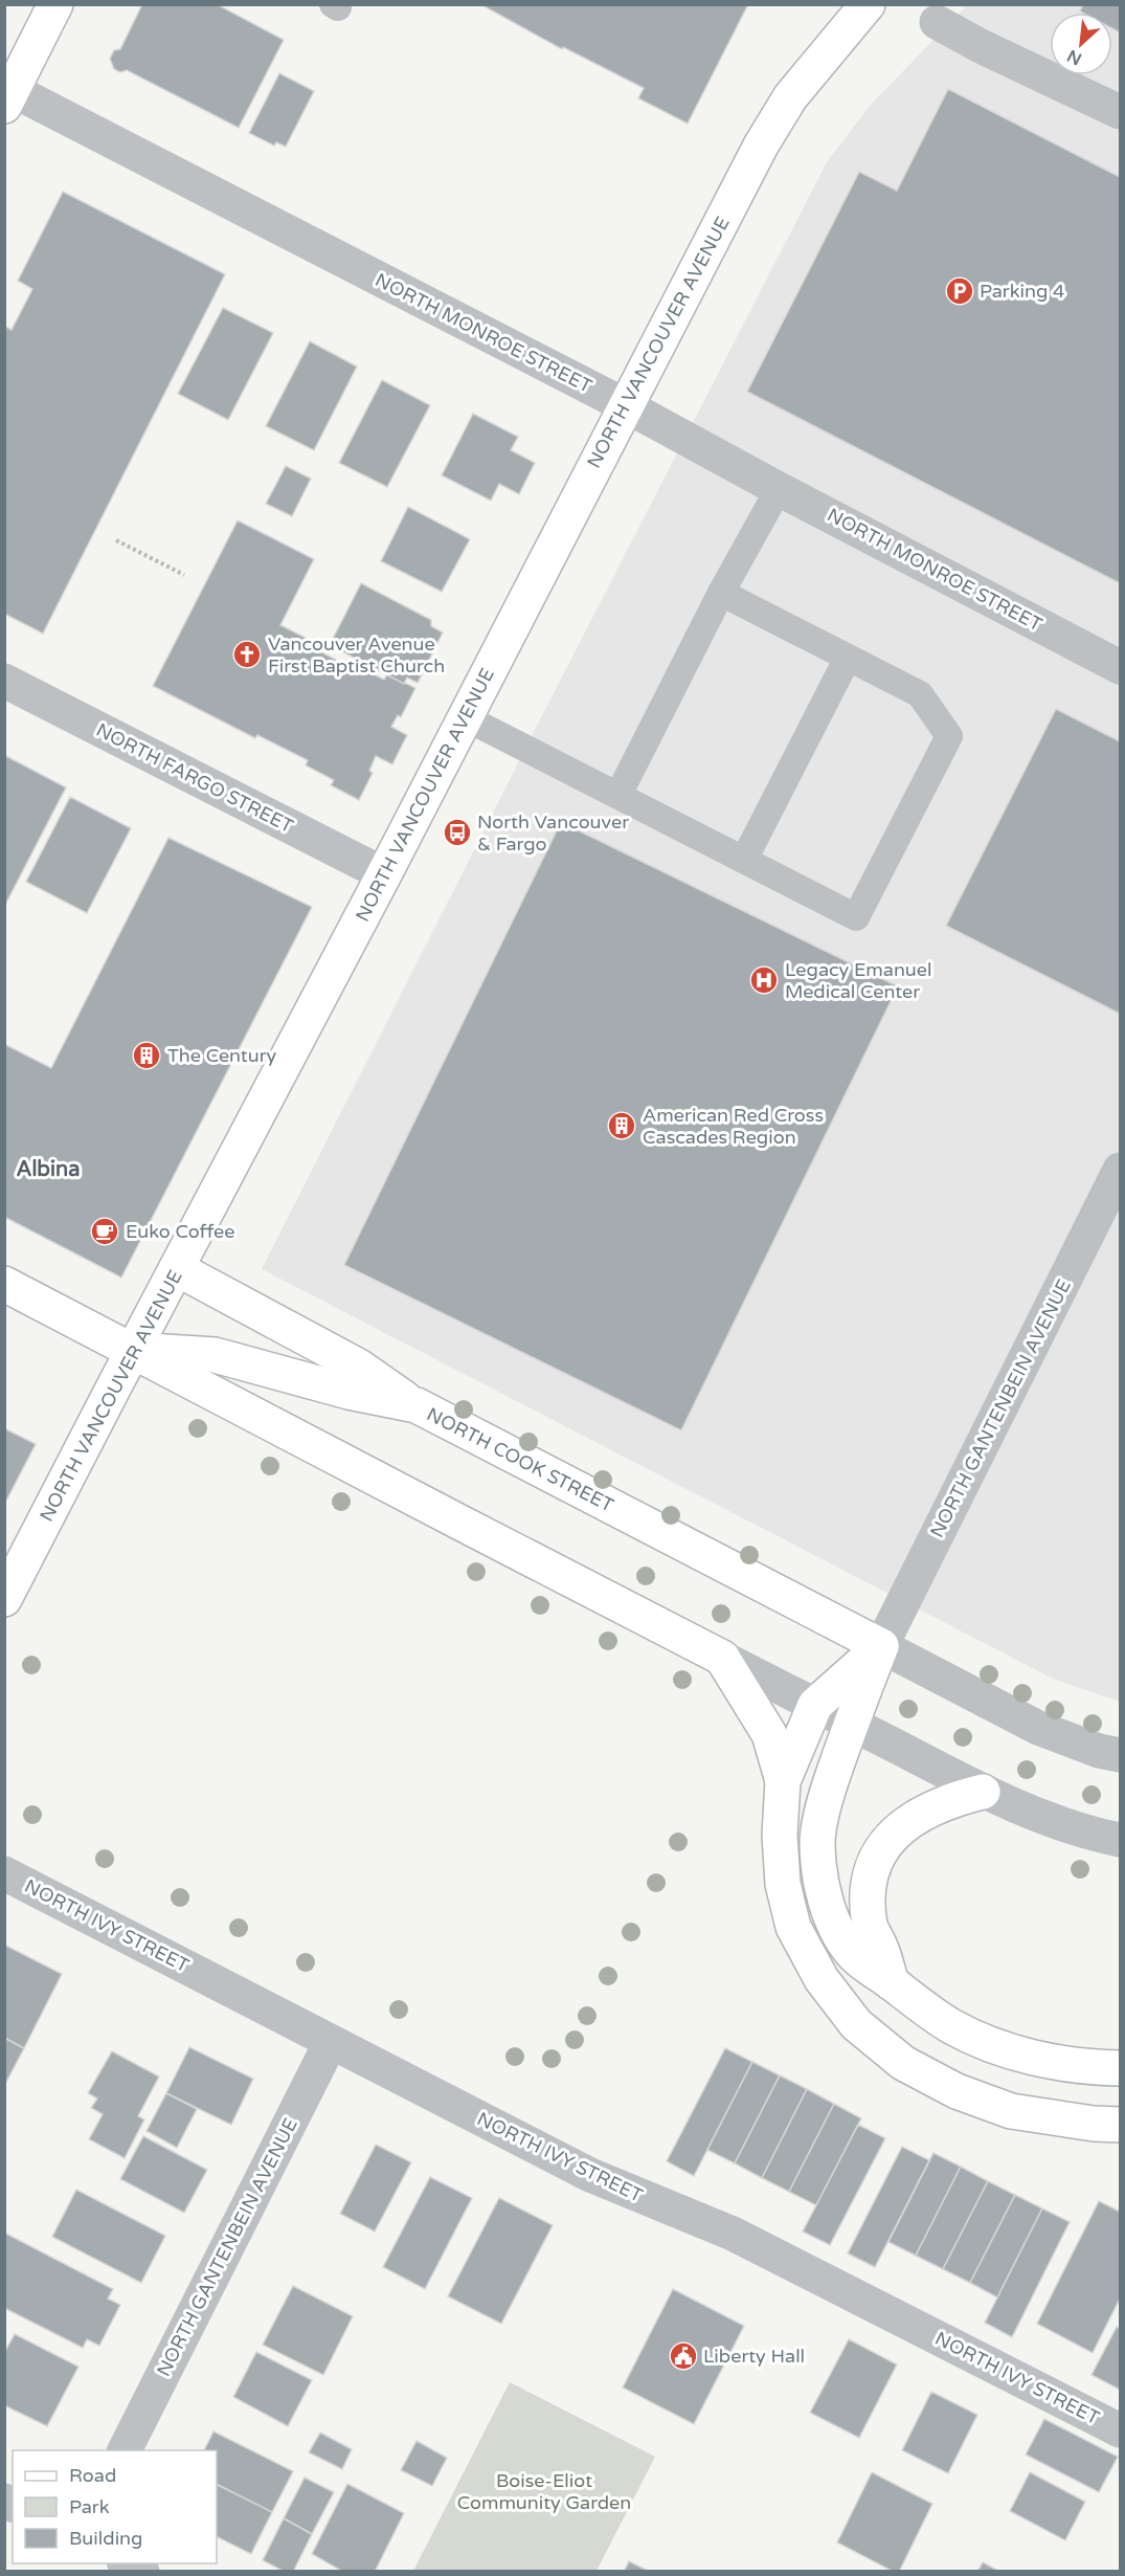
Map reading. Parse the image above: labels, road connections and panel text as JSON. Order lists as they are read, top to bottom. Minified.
{"streets":{"main road":["NORTH VANCOUVER AVENUE","NORTH COOK STREET"],"street":["NORTH MONROE STREET","NORTH FARGO STREET","NORTH GANTENBEIN AVENUE","NORTH IVY STREET"]},"crossings":[["NORTH MONROE STREET","NORTH VANCOUVER AVENUE"],["NORTH VANCOUVER AVENUE","NORTH FARGO STREET"],["NORTH VANCOUVER AVENUE","NORTH COOK STREET"],["NORTH GANTENBEIN AVENUE","NORTH COOK STREET"],["NORTH GANTENBEIN AVENUE","NORTH IVY STREET"]],"districts":["Albina"],"parks":["Boise-Eliot Community Garden"],"places":{"parking":["Parking 4"],"church":["Vancouver Avenue First Baptist Church"],"bus stop":["North Vancouver & Fargo"],"hospital":["Legacy Emanuel Medical Center"],"building":["The Century","American Red Cross Cascades Region"],"cafe":["Euko Coffee"],"public building":["Liberty Hall"]},"legend":["Road","Park","Building"],"north":"bottom left"}
